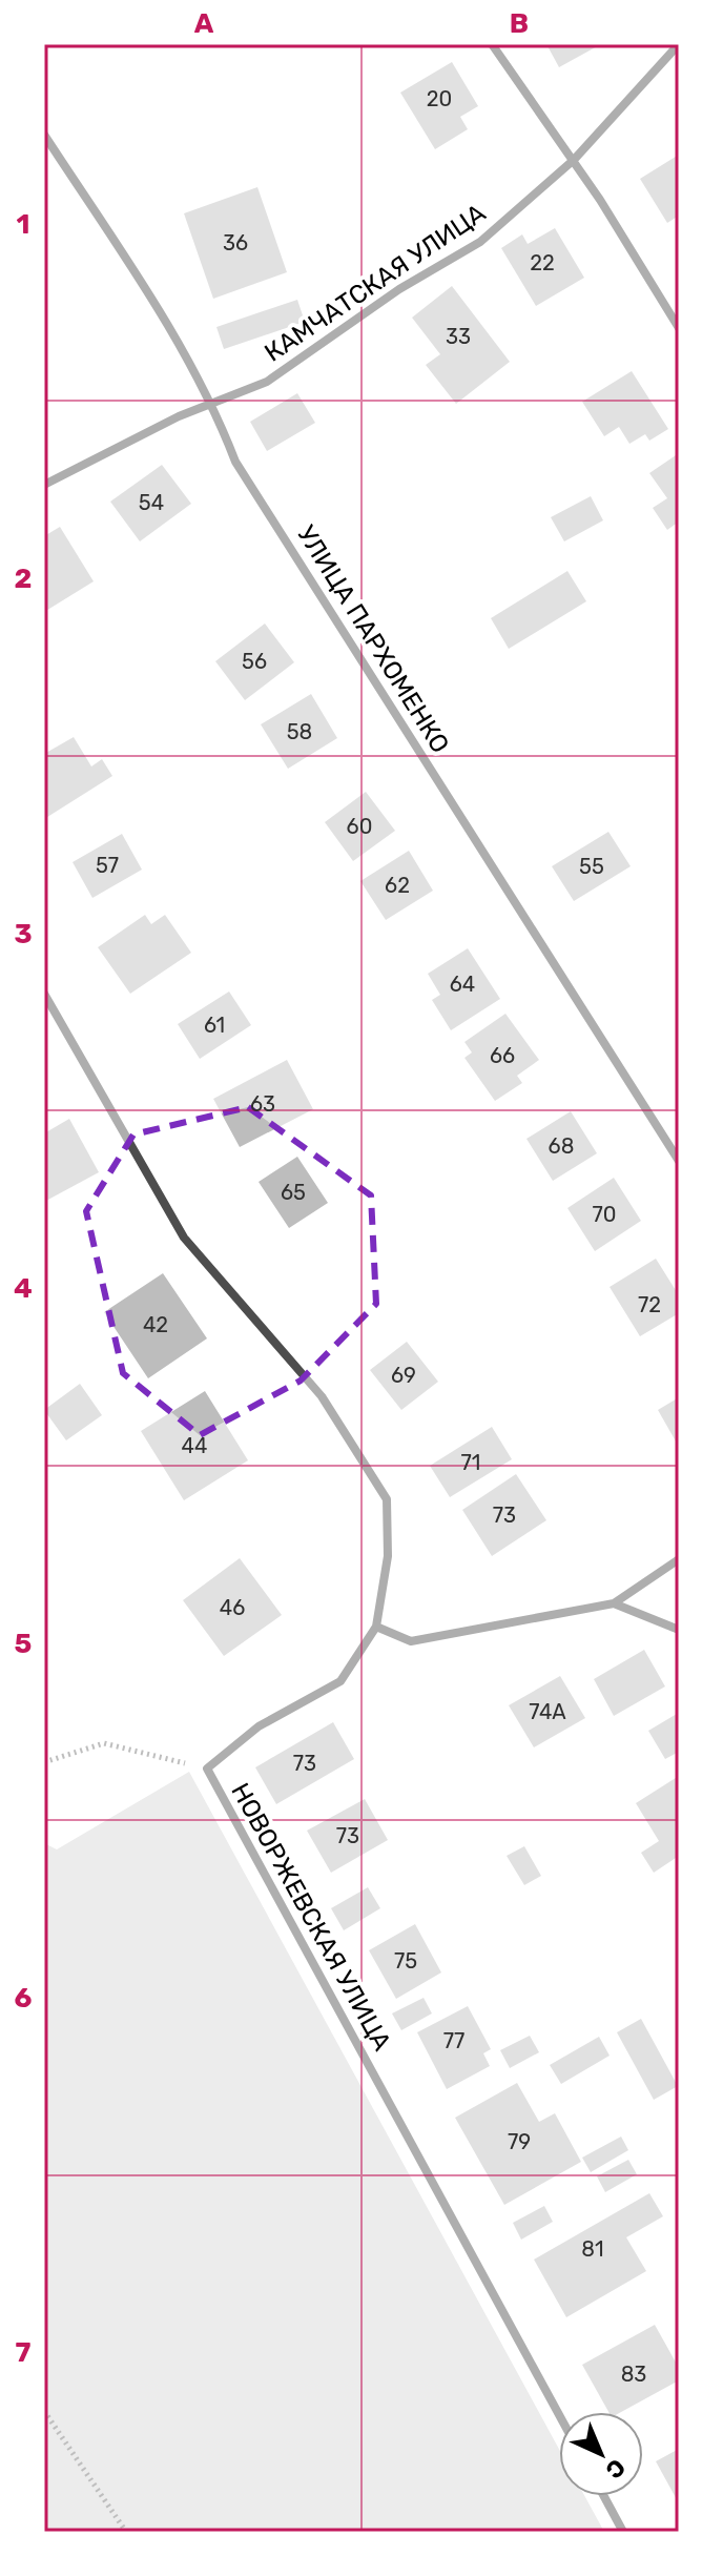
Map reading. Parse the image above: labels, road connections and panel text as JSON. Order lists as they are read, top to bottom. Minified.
{"streets":{"street":["КАМЧАТСКАЯ УЛИЦА","УЛИЦА ПАРХОМЕНКО","НОВОРЖЕВСКАЯ УЛИЦА"]},"crossings":[["КАМЧАТСКАЯ УЛИЦА","УЛИЦА ПАРХОМЕНКО"]],"house_numbers":["20","36","22","33","54","56","58","60","57","55","62","64","61","66","63","68","65","70","72","42","69","44","71","73","46","74А","73","73","75","77","79","81","83"],"north":"bottom right","grid":{"columns":["A","B"],"rows":["1","2","3","4","5","6","7"]}}
